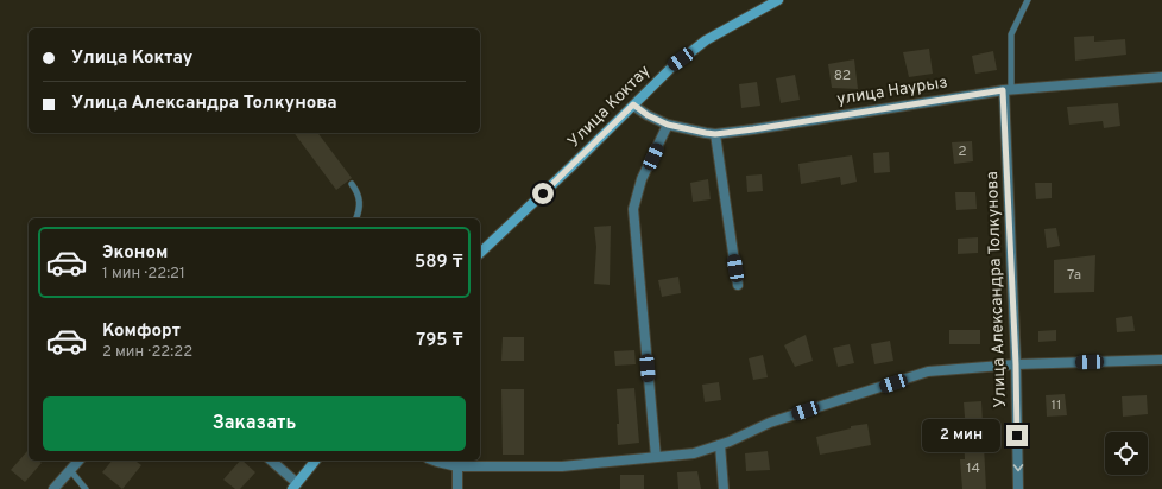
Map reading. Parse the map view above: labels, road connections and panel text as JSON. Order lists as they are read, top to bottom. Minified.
{"streets":{"street":["улица Наурыз","Улица Коктау","Улица Александра Толкунова"]},"crossings":[["улица Наурыз","Улица Коктау"],["улица Наурыз","Улица Александра Толкунова"]],"house_numbers":["82","2","7а","11","14"],"page":{"banner":["Улица Коктау","Улица Александра Толкунова"],"list":[{"name":"Эконом","note":"1 мин · 22:21","value":"589 ₸"},{"name":"Комфорт","note":"2 мин · 22:22","value":"795 ₸"}],"buttons":"Заказать","bubble":"2 мин"}}
